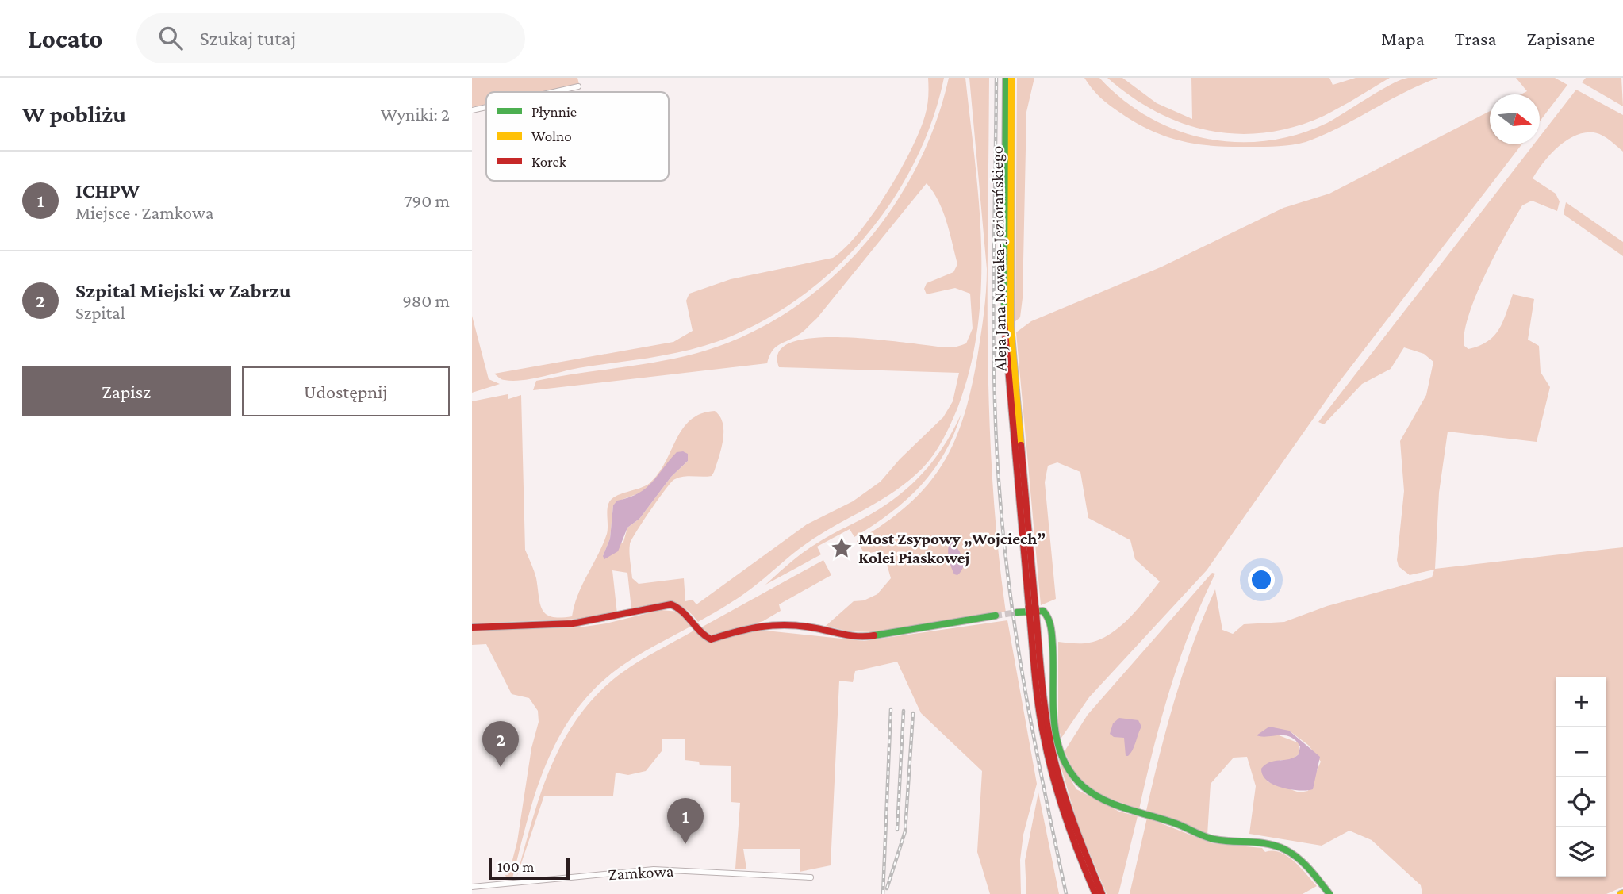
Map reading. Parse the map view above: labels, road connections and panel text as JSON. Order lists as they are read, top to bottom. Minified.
{"streets":{"main road":["Aleja Jana Nowaka-Jeziorańskiego"],"street":["Zamkowa"]},"places":{"place":["Most Zsypowy „Wojciech” Kolei Piaskowej"]},"legend":["Płynnie","Wolno","Korek"],"scale_bar":"100 m","north":"right","page":{"header":"Locato","search":"Szukaj tutaj","nav":["Mapa","Trasa","Zapisane"],"heading":["W pobliżu","Wyniki: 2"],"list":[{"mark":"1","name":"ICHPW","note":"Miejsce · Zamkowa","value":"790 m"},{"mark":"2","name":"Szpital Miejski w Zabrzu","note":"Szpital","value":"980 m"}],"buttons":["Zapisz","Udostępnij"],"map_buttons":["+","−"],"pins":["2","1"],"scale":"100 m"}}
